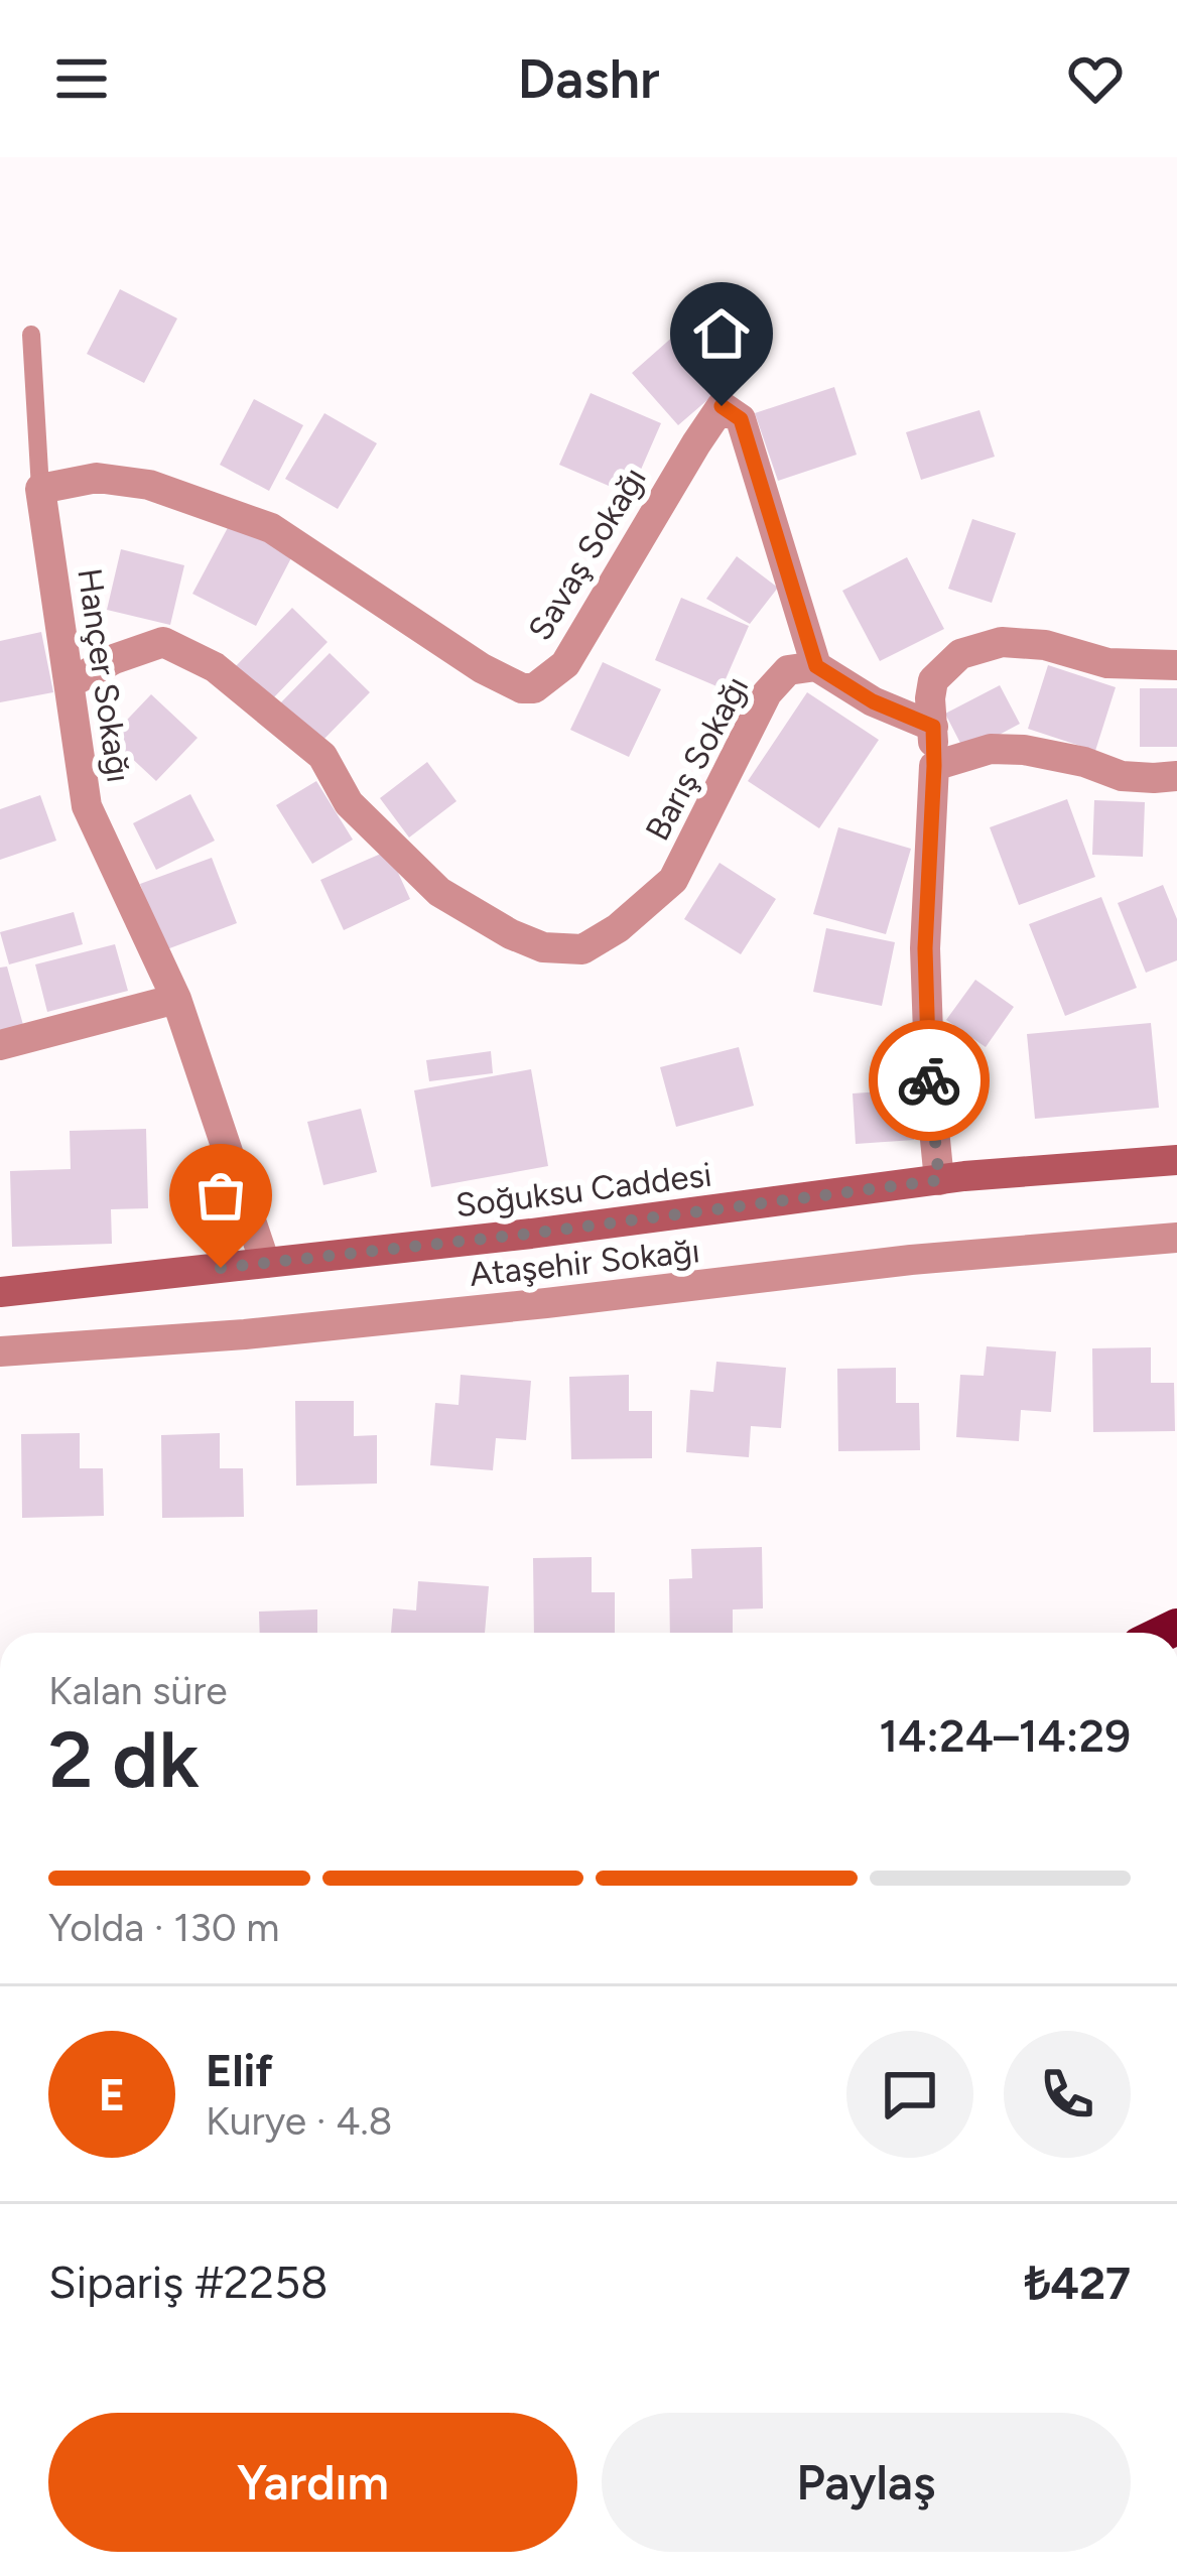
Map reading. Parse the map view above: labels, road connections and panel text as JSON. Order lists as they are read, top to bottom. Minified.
{"streets":{"main road":["Soğuksu Caddesi"],"street":["Savaş Sokağı","Hançer Sokağı","Barış Sokağı","Ataşehir Sokağı"]},"crossings":[["Savaş Sokağı","Hançer Sokağı"],["Savaş Sokağı","Barış Sokağı"],["Hançer Sokağı","Barış Sokağı"],["Hançer Sokağı","Soğuksu Caddesi"]],"page":{"header":"Dashr","heading":["2 dk","Kalan süre","14:24–14:29"],"panel":["Elif","Kurye · 4.8","Sipariş #2258","₺427"],"bar":"Yolda · 130 m","round":"E","buttons":["Yardım","Paylaş"]}}
